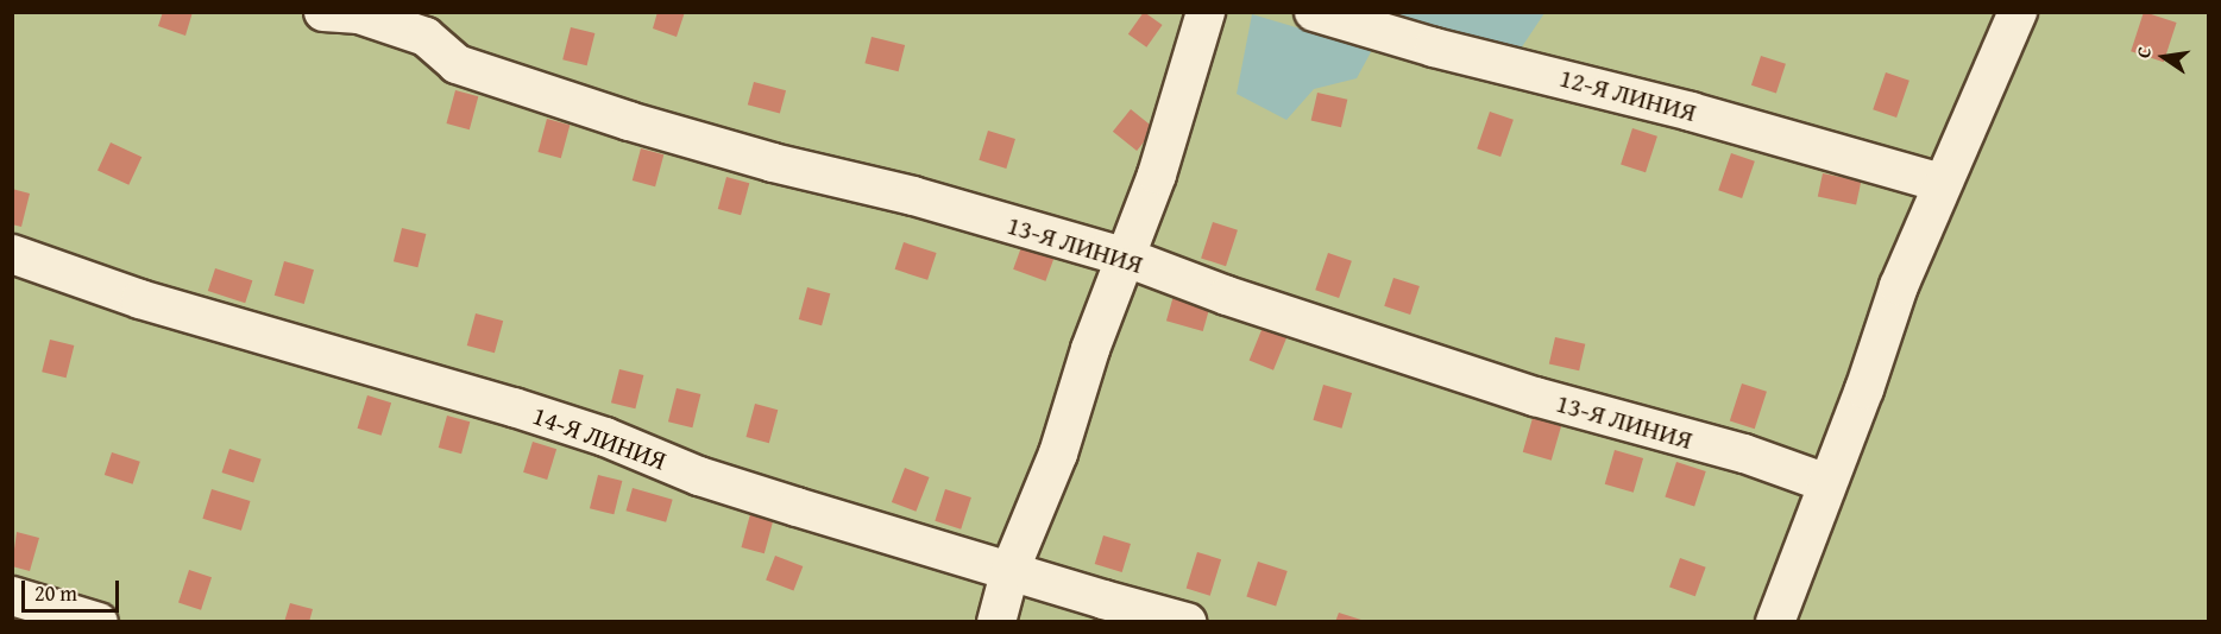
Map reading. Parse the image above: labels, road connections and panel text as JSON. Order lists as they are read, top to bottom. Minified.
{"streets":{"street":["12-Я ЛИНИЯ","13-Я ЛИНИЯ","14-Я ЛИНИЯ"]},"scale_bar":"20 m","north":"left"}
